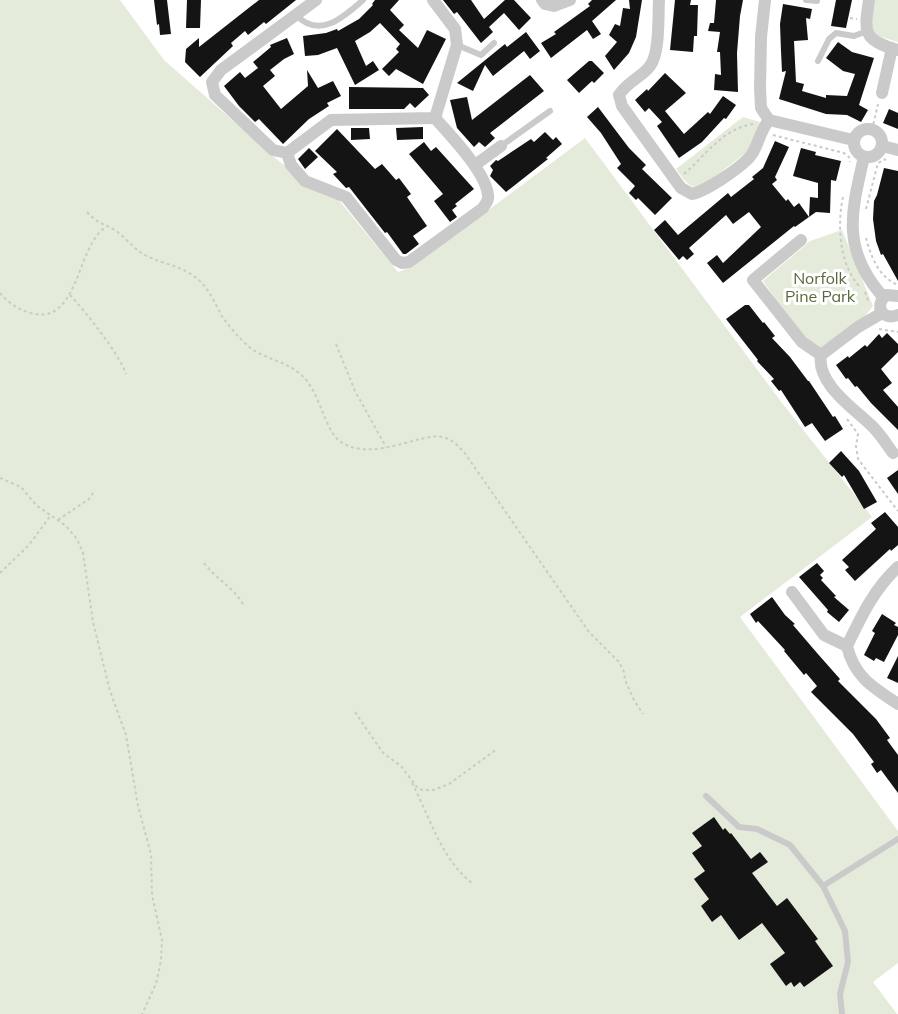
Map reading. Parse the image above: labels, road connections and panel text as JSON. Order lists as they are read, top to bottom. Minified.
{"parks":["Norfolk Pine Park"]}
